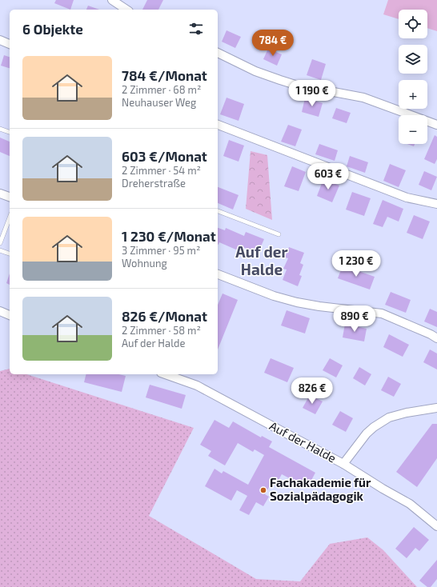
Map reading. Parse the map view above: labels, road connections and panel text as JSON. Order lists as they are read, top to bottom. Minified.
{"streets":{"street":["Auf der Halde"]},"districts":["Auf der Halde"],"places":["Fachakademie für Sozialpädagogik"],"page":{"map_buttons":["+","−"],"heading":"6 Objekte","price":["784 €","1 190 €","603 €","1 230 €","890 €","826 €"],"list":[{"name":"784 €/Monat","note":"2 Zimmer · 68 m² · Neuhauser Weg"},{"name":"603 €/Monat","note":"2 Zimmer · 54 m² · Dreherstraße"},{"name":"1 230 €/Monat","note":"3 Zimmer · 95 m² · Wohnung"},{"name":"826 €/Monat","note":"2 Zimmer · 58 m² · Auf der Halde"}]}}
